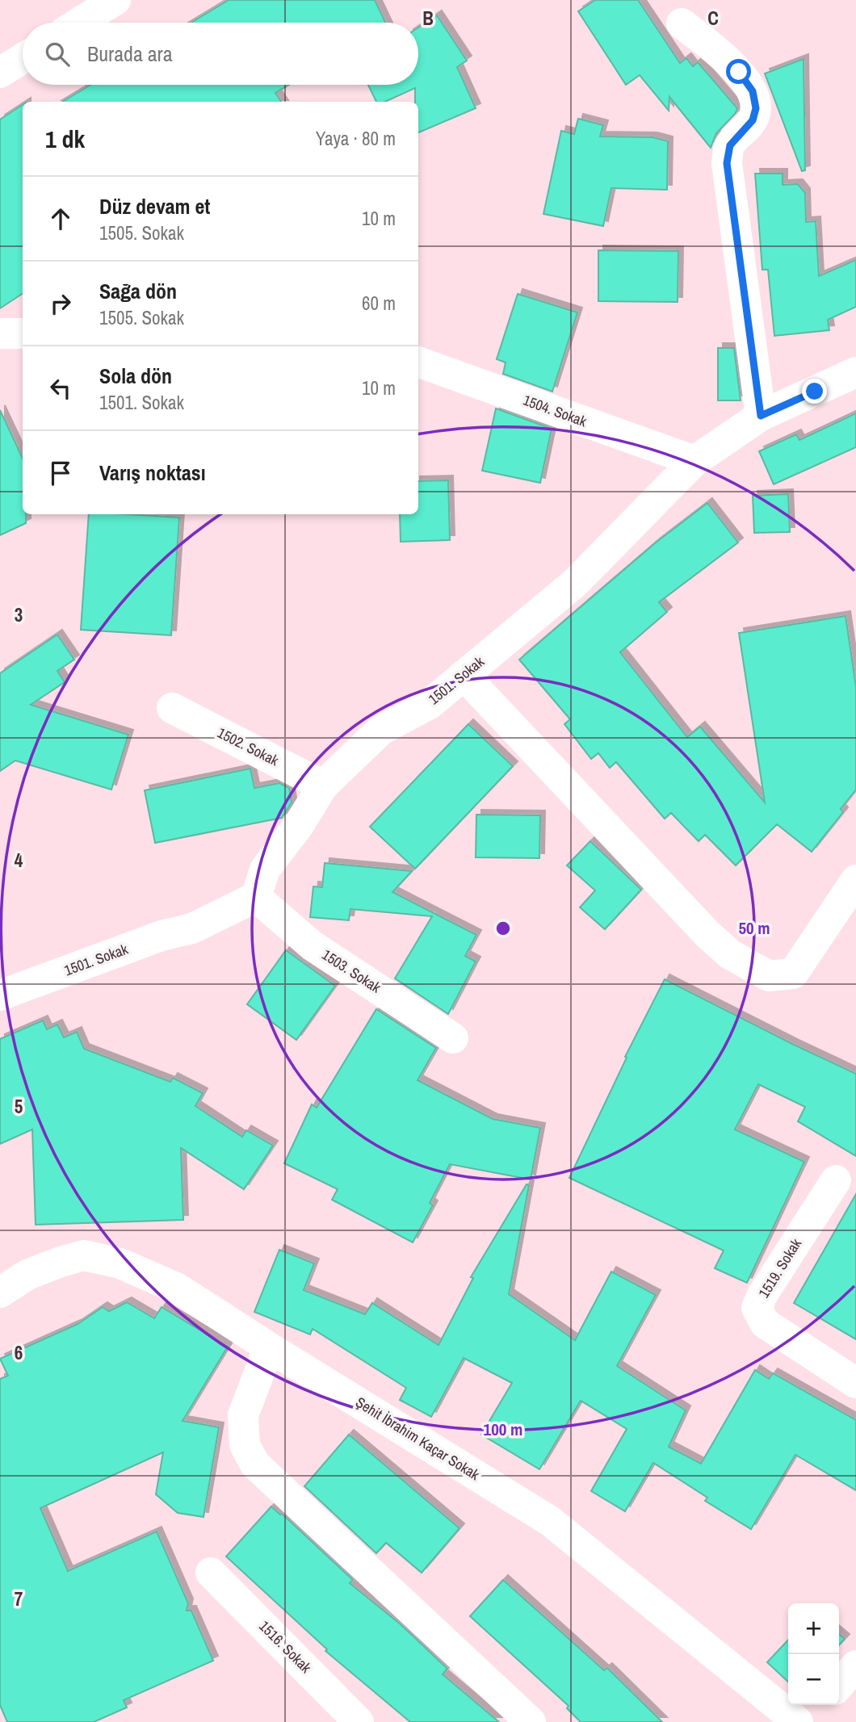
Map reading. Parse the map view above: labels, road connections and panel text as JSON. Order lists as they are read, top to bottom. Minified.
{"streets":{"street":["1504. Sokak","1501. Sokak","1502. Sokak","1503. Sokak","1519. Sokak","Şehit İbrahim Kaçar Sokak","1516. Sokak"]},"crossings":[["1504. Sokak","1501. Sokak"],["1501. Sokak","1502. Sokak"],["1501. Sokak","1503. Sokak"]],"page":{"search":"Burada ara","heading":["1 dk","Yaya · 80 m"],"list":[["Düz devam et","1505. Sokak","10 m"],["Sağa dön","1505. Sokak","60 m"],["Sola dön","1501. Sokak","10 m"],"Varış noktası"],"map_buttons":["+","−"]},"grid":{"columns":["B","C"],"rows":["3","4","5","6","7"]},"rings":["50 m","100 m"]}
